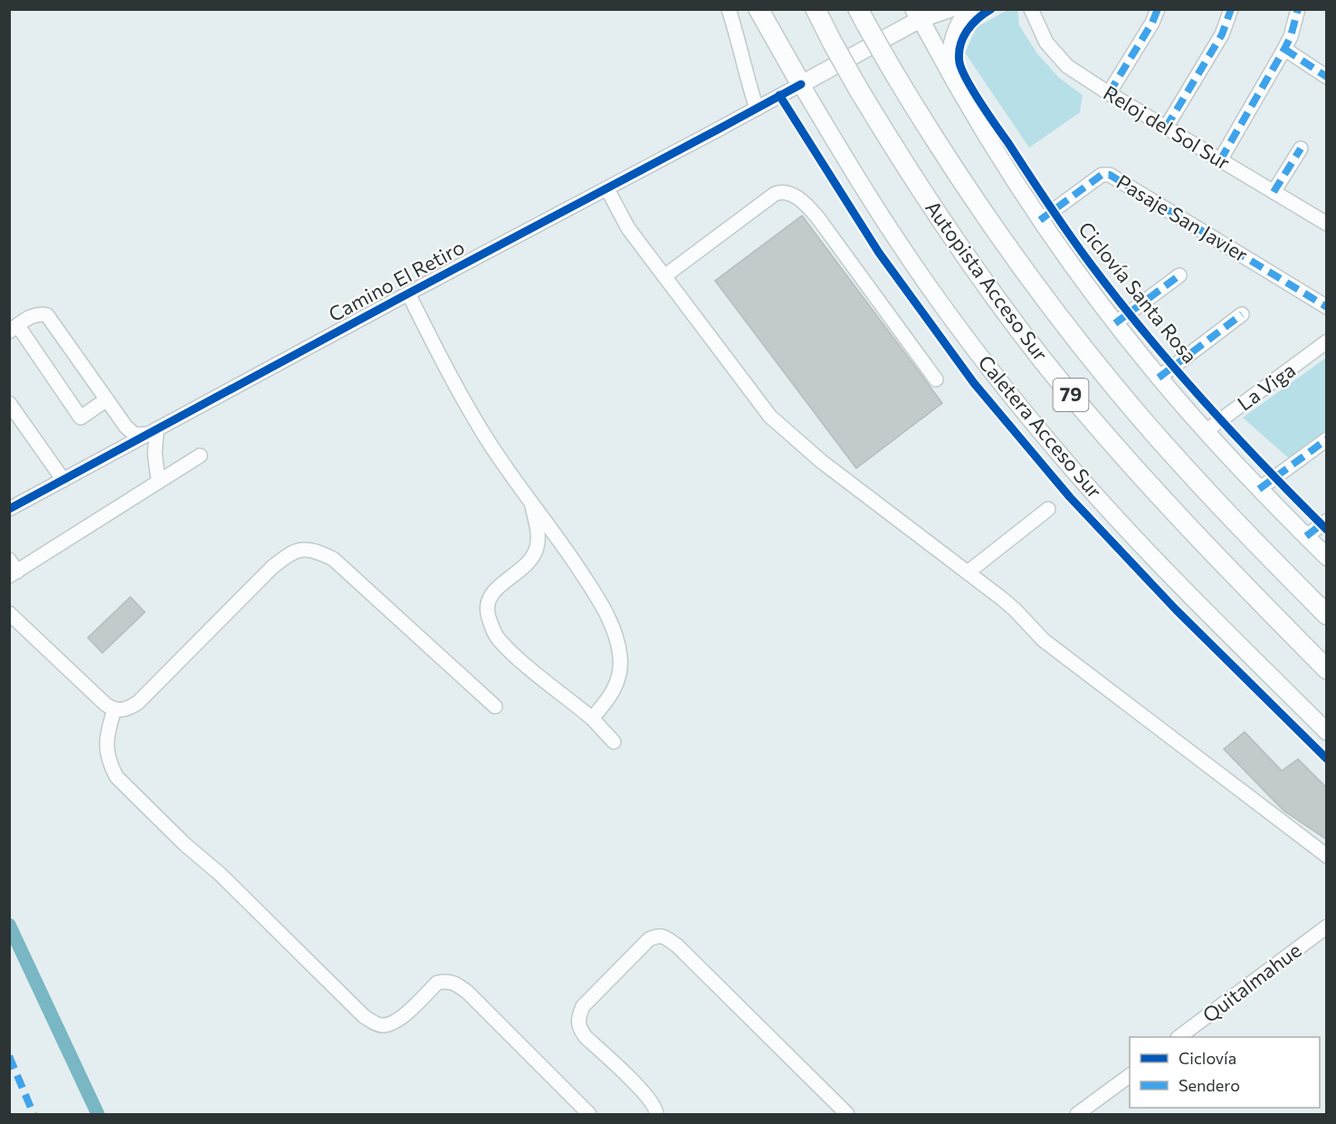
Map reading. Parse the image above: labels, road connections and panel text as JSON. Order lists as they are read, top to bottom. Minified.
{"streets":{"highway":["Autopista Acceso Sur","79"],"main road":["Caletera Acceso Sur"],"street":["Reloj del Sol Sur","Pasaje San Javier","Camino El Retiro","La Viga","Quitalmahue"],"cycle path":["Ciclovía Santa Rosa"]},"crossings":[["Camino El Retiro","Caletera Acceso Sur"]],"legend":["Ciclovía","Sendero"]}
